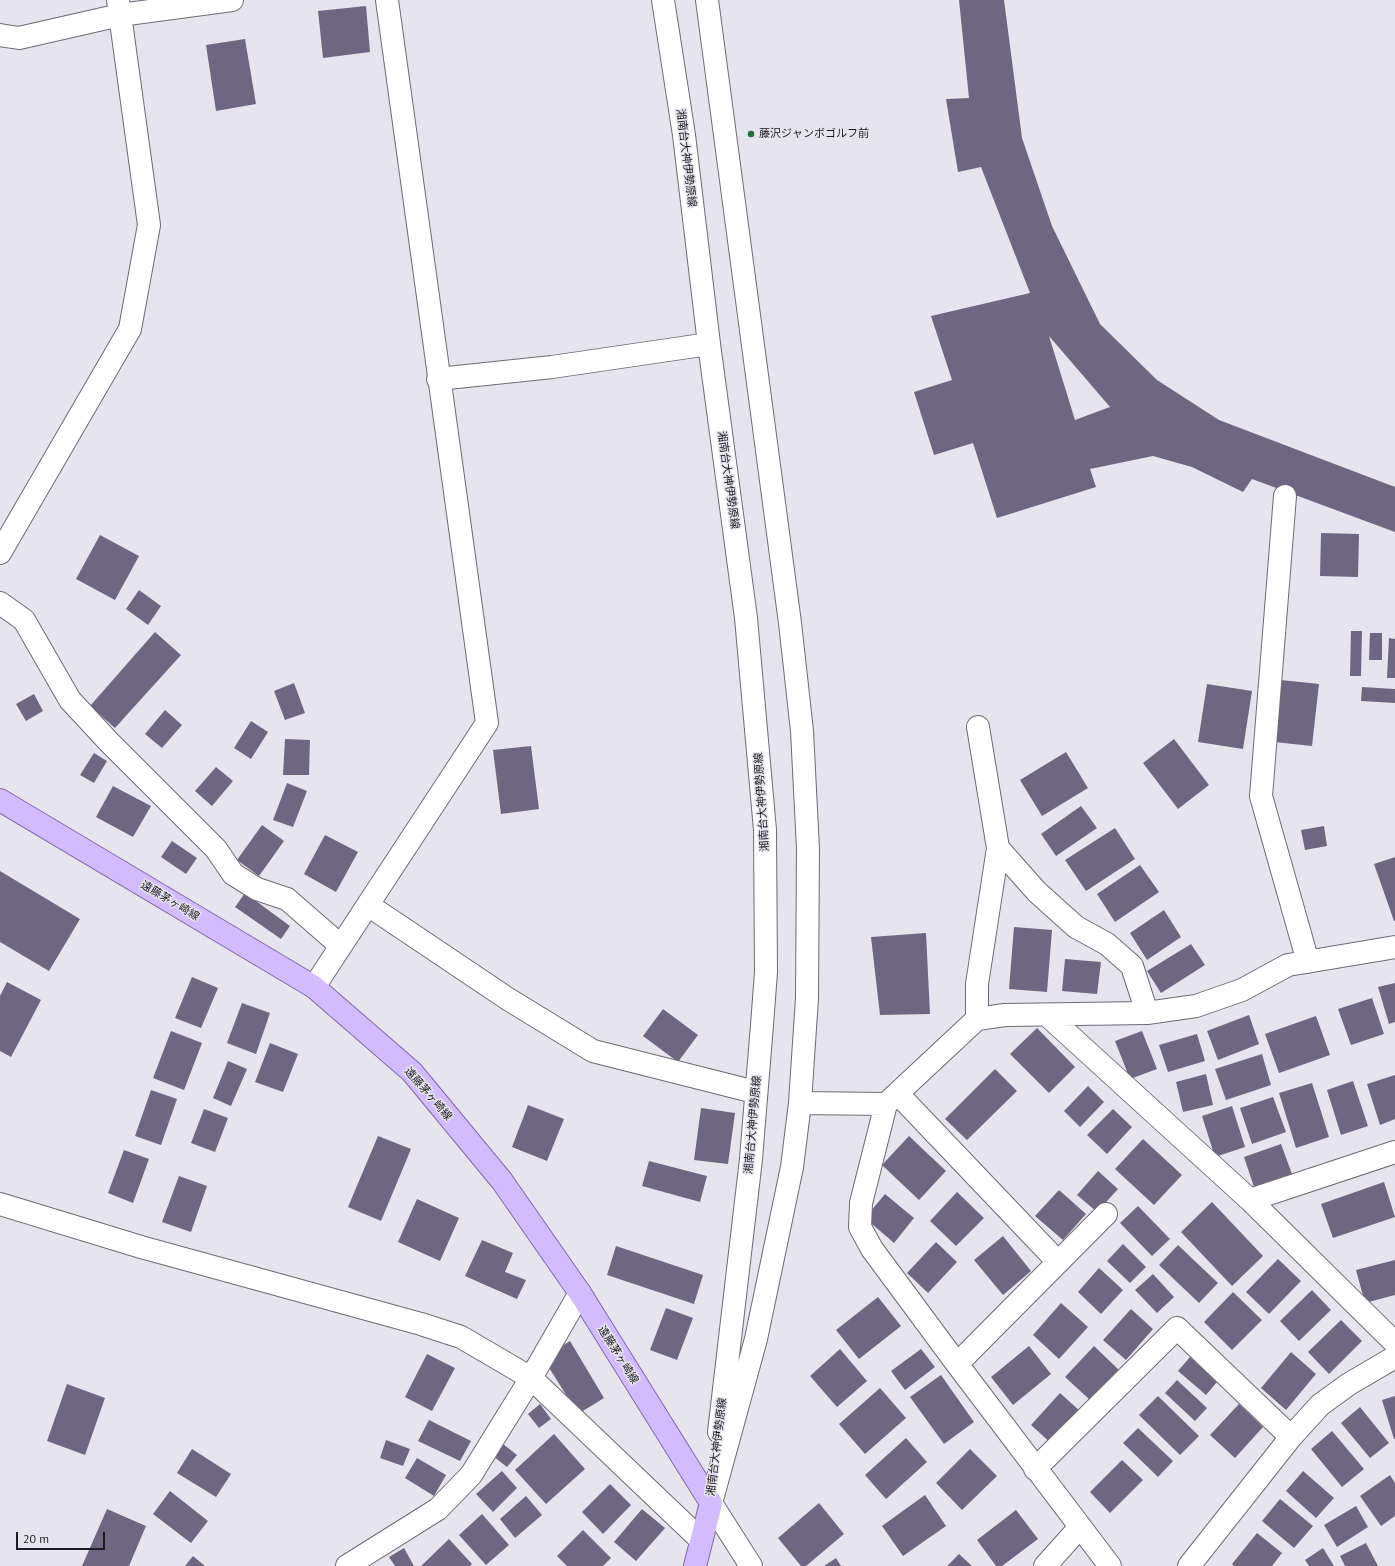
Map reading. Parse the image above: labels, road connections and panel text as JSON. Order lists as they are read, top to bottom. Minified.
{"streets":{"main road":["遠藤茅ヶ崎線"],"street":["湘南台大神伊勢原線"]},"crossings":[["湘南台大神伊勢原線","遠藤茅ヶ崎線"]],"places":["藤沢ジャンボゴルフ前"],"scale_bar":"20 m"}
